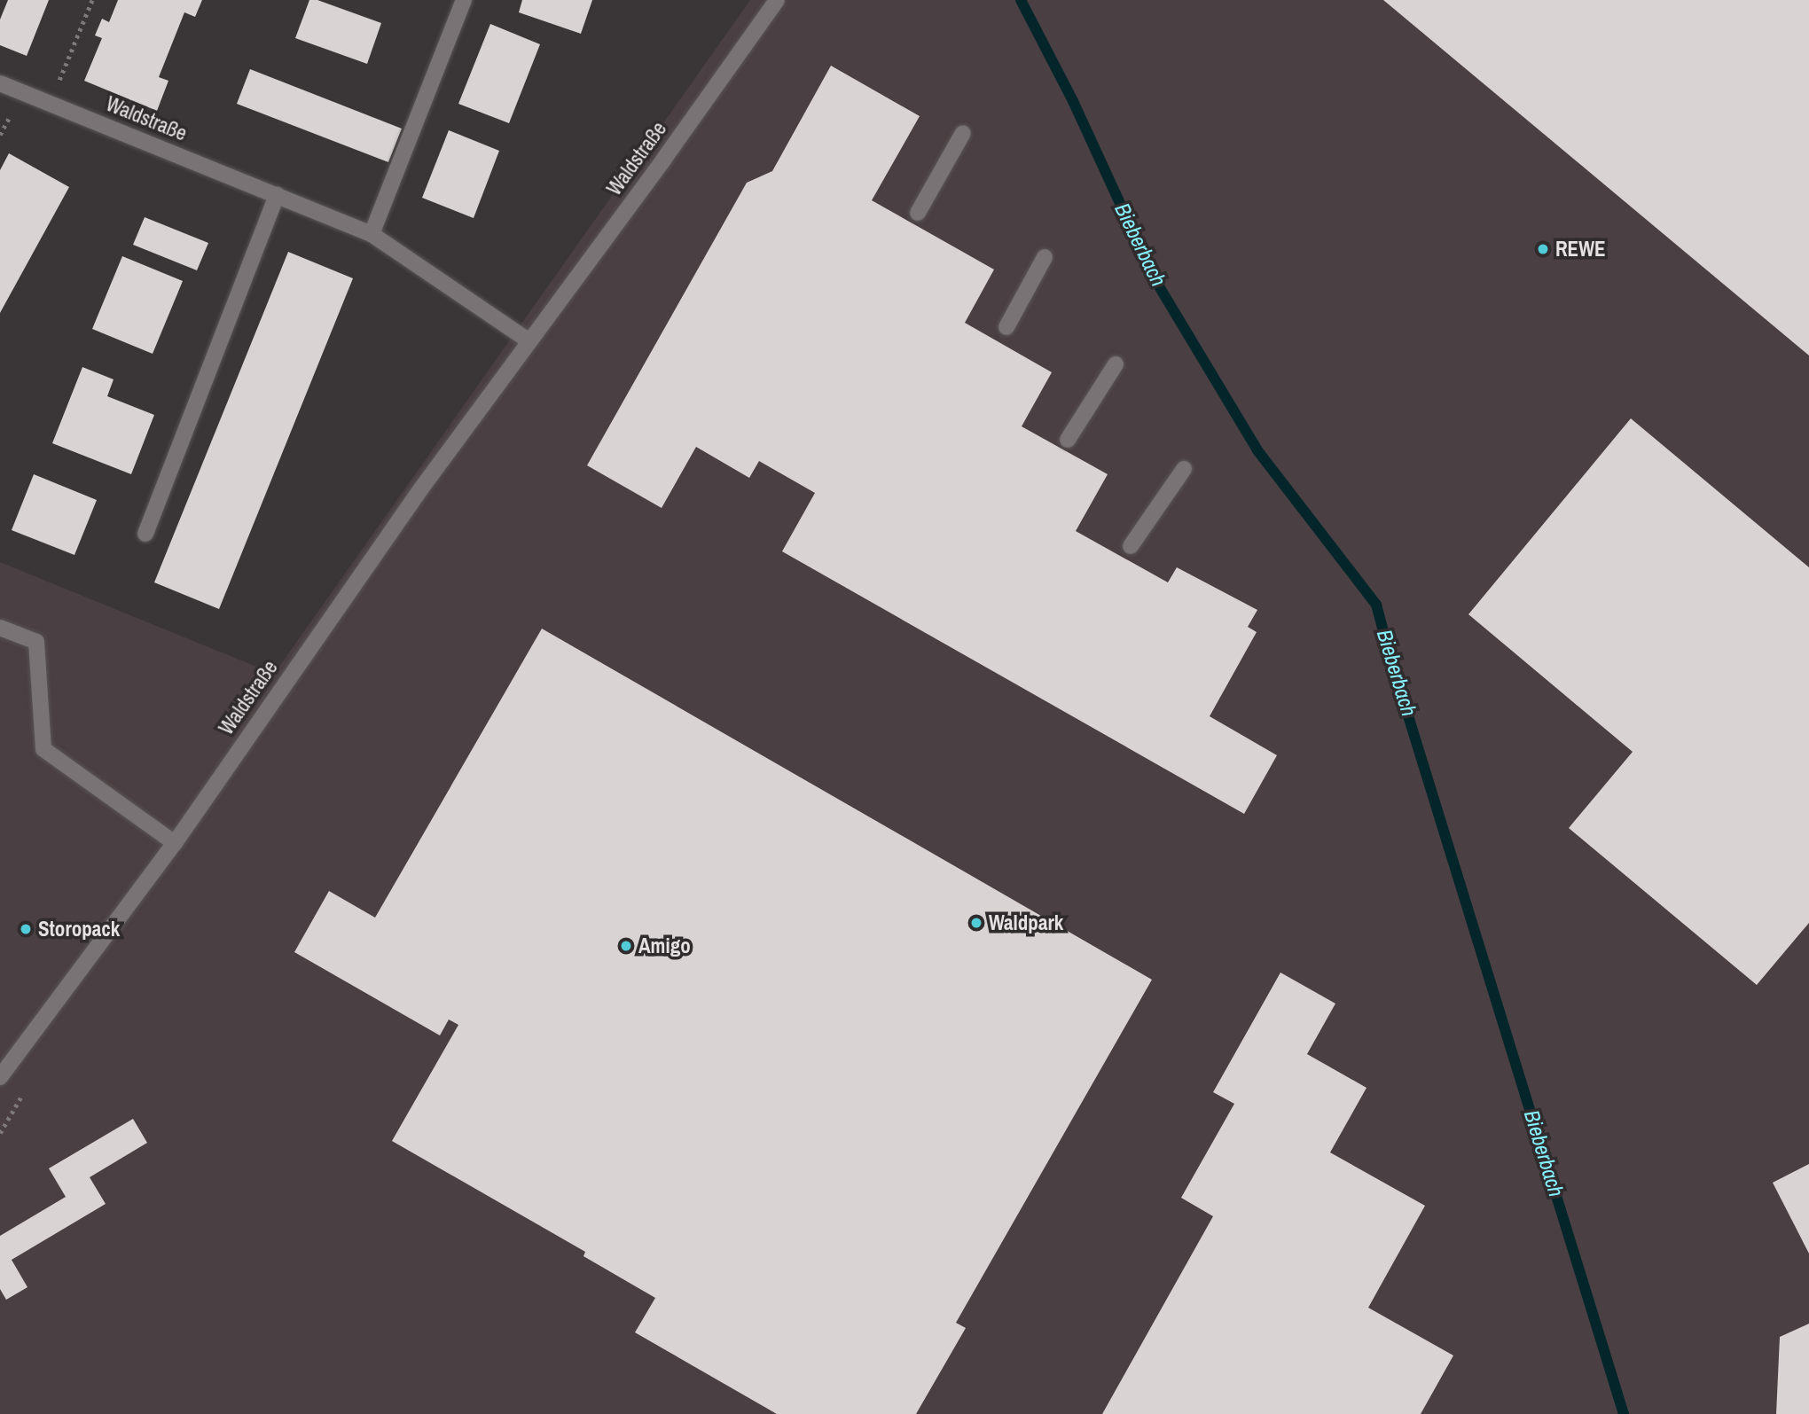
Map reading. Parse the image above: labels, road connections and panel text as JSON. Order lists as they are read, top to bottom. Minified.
{"streets":{"street":["Waldstraße"]},"water":["Bieberbach"],"places":["REWE","Waldpark","Storopack","Amigo"]}
